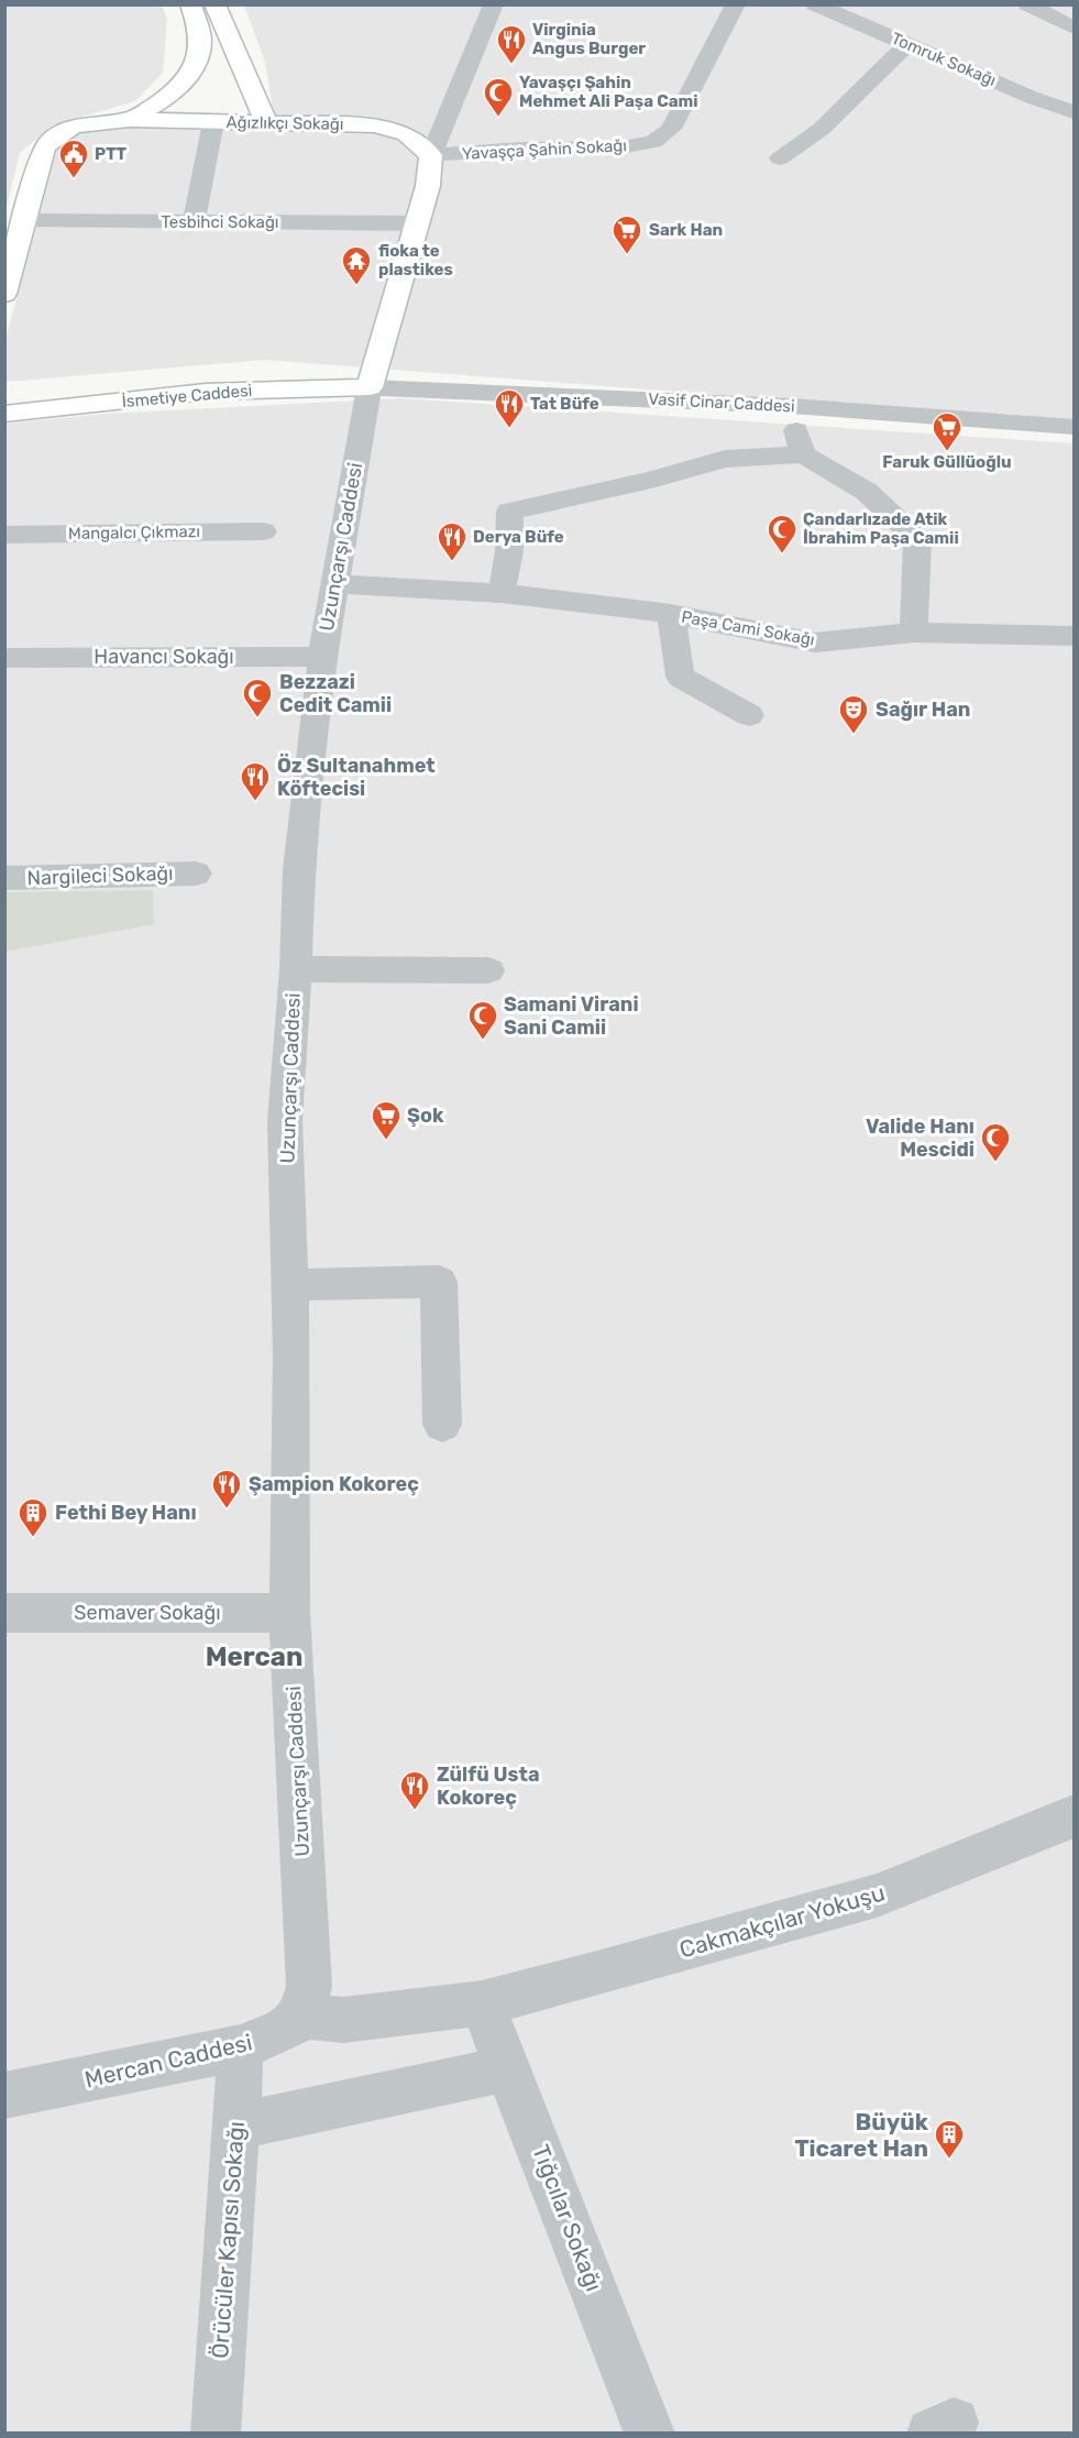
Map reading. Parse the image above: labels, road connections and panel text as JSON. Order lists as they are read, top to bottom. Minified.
{"streets":{"street":["Tomruk Sokağı","Ağızlıkçı Sokağı","Yavaşça Şahin Sokağı","Tesbihci Sokağı","İsmetiye Caddesi","Vasif Cinar Caddesi","Mangalcı Çıkmazı","Uzunçarşı Caddesi","Paşa Cami Sokağı","Havancı Sokağı","Nargileci Sokağı","Semaver Sokağı","Cakmakçılar Yokuşu","Mercan Caddesi","Tığcılar Sokağı","Örücüler Kapısı Sokağı"]},"crossings":[["Ağızlıkçı Sokağı","Yavaşça Şahin Sokağı"],["Ağızlıkçı Sokağı","Tesbihci Sokağı"],["Ağızlıkçı Sokağı","Uzunçarşı Caddesi"],["Yavaşça Şahin Sokağı","Uzunçarşı Caddesi"],["Tesbihci Sokağı","Uzunçarşı Caddesi"],["İsmetiye Caddesi","Vasif Cinar Caddesi"],["İsmetiye Caddesi","Uzunçarşı Caddesi"],["Vasif Cinar Caddesi","Uzunçarşı Caddesi"],["Uzunçarşı Caddesi","Paşa Cami Sokağı"],["Uzunçarşı Caddesi","Havancı Sokağı"],["Uzunçarşı Caddesi","Semaver Sokağı"],["Uzunçarşı Caddesi","Mercan Caddesi"],["Cakmakçılar Yokuşu","Tığcılar Sokağı"],["Mercan Caddesi","Örücüler Kapısı Sokağı"]],"districts":["Mercan"],"places":{"restaurant":["Virginia Angus Burger","Tat Büfe","Derya Büfe","Öz Sultanahmet Köftecisi","Şampion Kokoreç","Zülfü Usta Kokoreç"],"mosque":["Yavaşçı Şahin Mehmet Ali Paşa Cami","Çandarlızade Atik İbrahim Paşa Camii","Bezzazi Cedit Camii","Samani Virani Sani Camii","Valide Hanı Mescidi"],"public building":["PTT"],"supermarket":["Sark Han","Faruk Güllüoğlu","Şok"],"temple":["fioka te plastikes"],"theatre":["Sağır Han"],"building":["Fethi Bey Hanı","Büyük Ticaret Han"]}}
